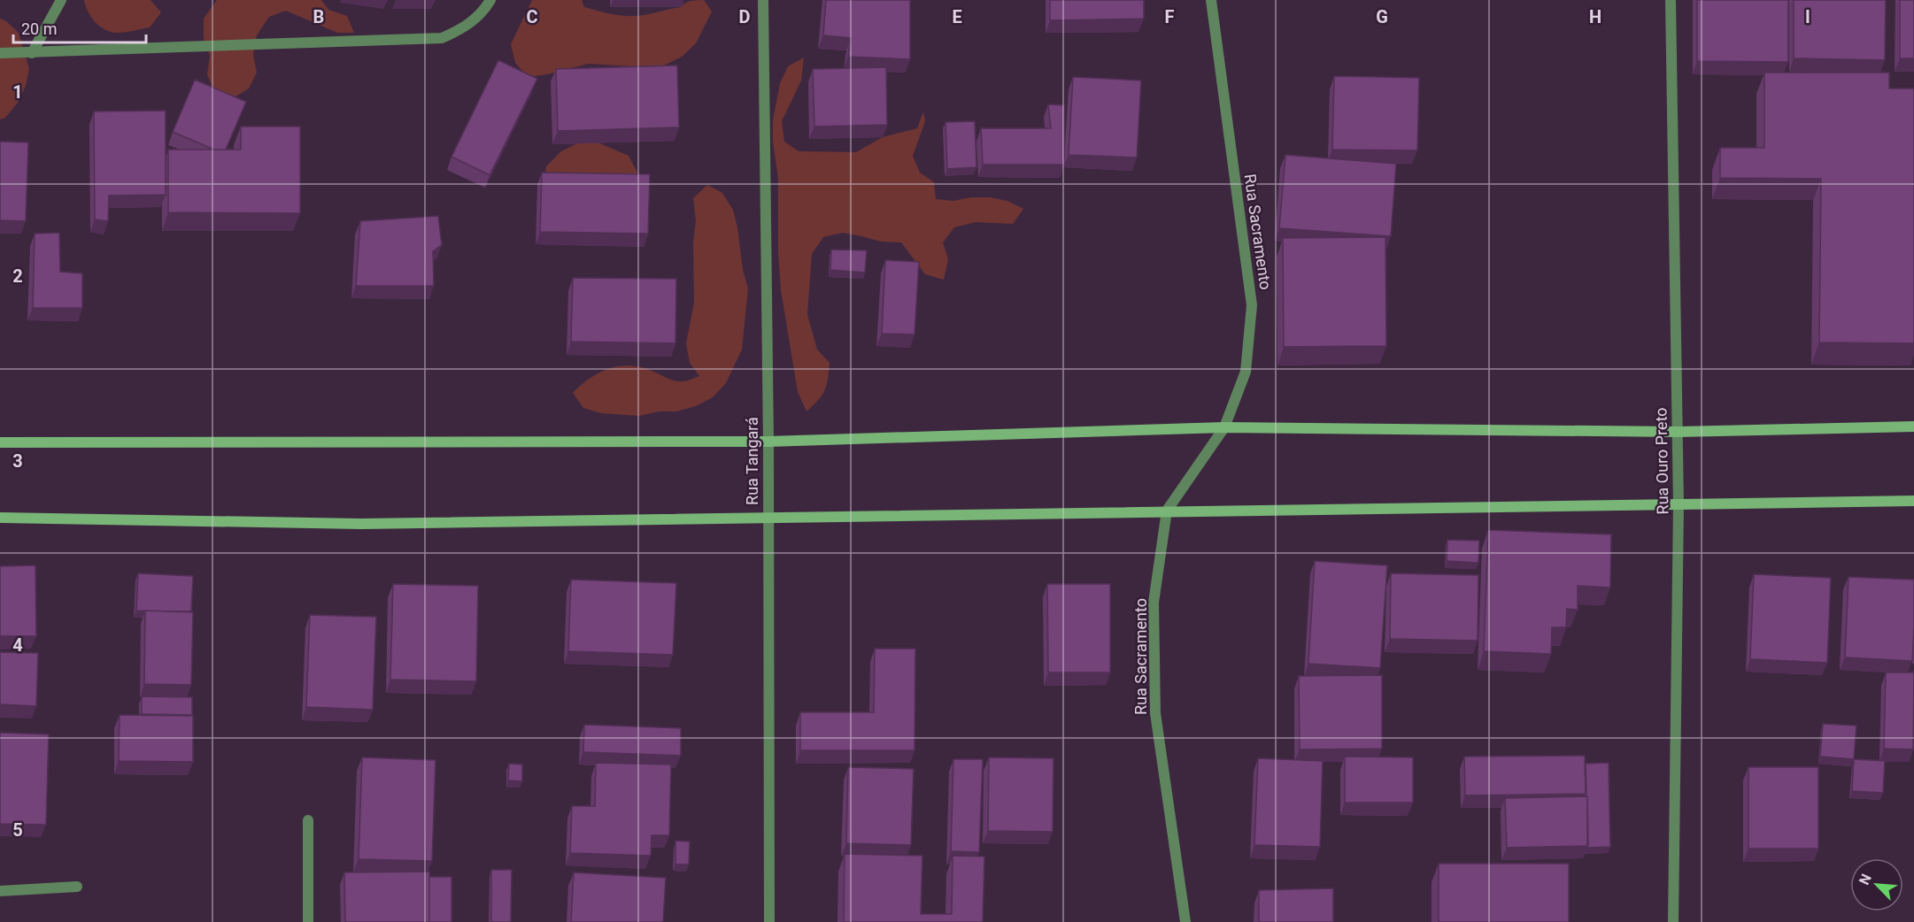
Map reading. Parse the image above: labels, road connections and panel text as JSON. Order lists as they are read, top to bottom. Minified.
{"streets":{"street":["Rua Sacramento","Rua Tangará","Rua Ouro Preto"]},"scale_bar":"20 m","north":"top left","grid":{"columns":["B","C","D","E","F","G","H","I"],"rows":["1","2","3","4","5"]}}
